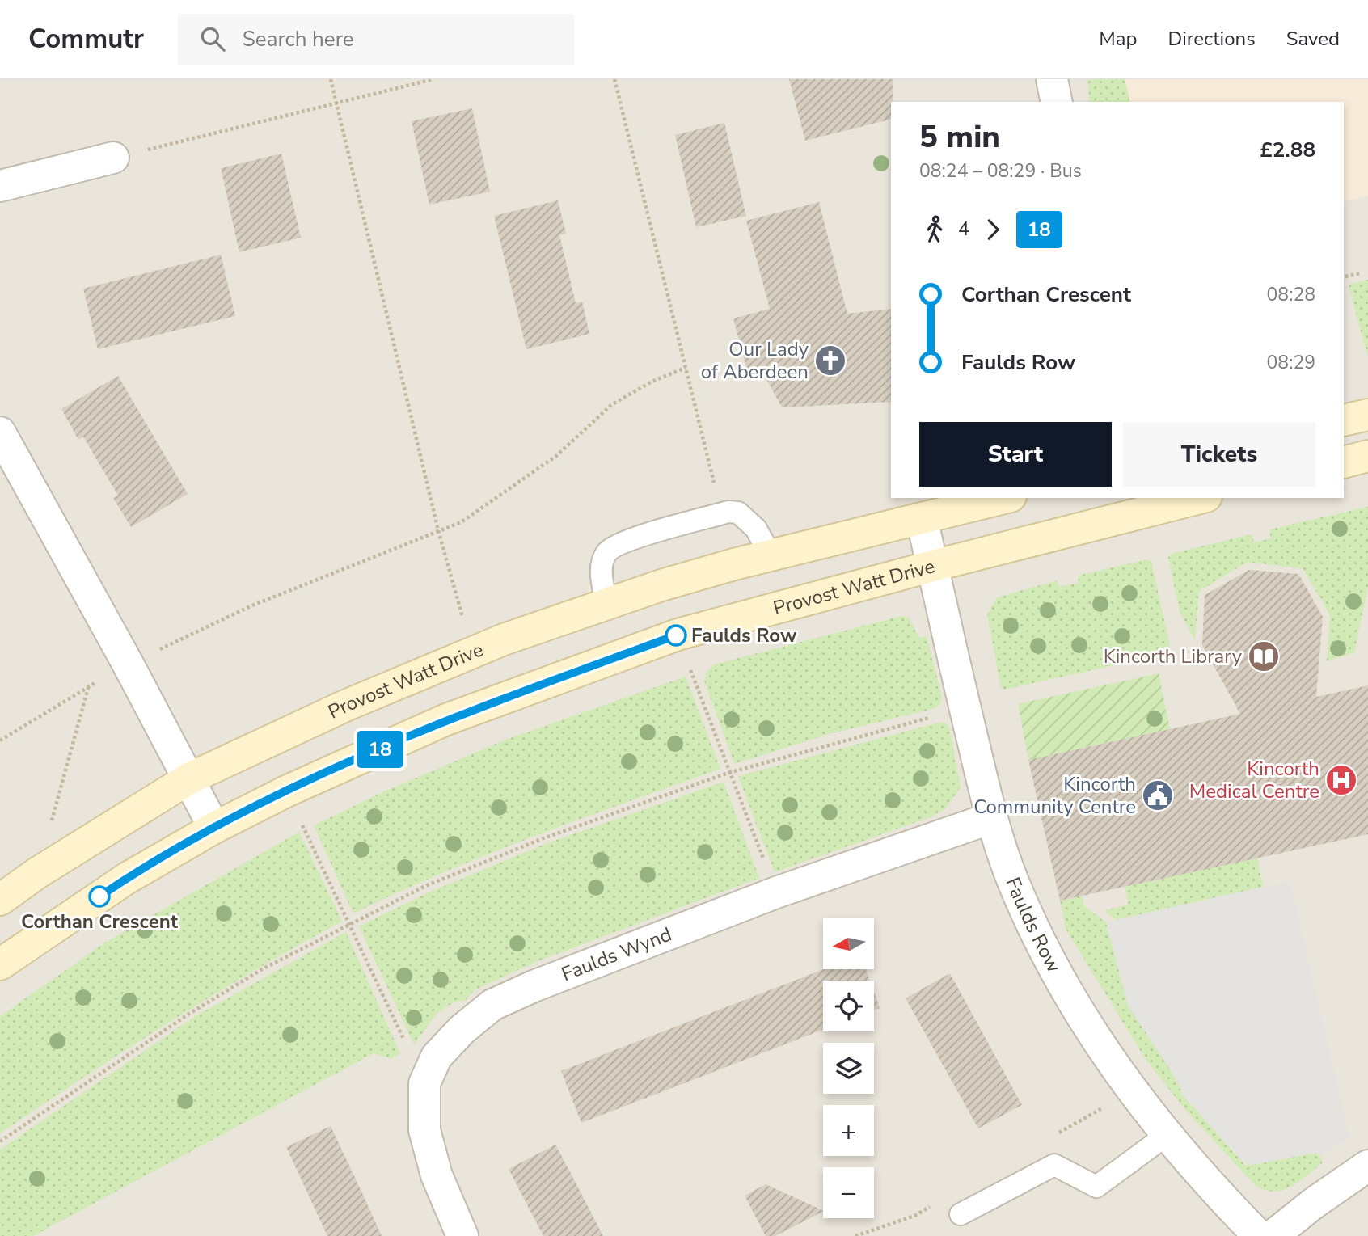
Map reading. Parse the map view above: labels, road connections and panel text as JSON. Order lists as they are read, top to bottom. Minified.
{"streets":{"street":["Provost Watt Drive","Faulds Row","Faulds Wynd"]},"crossings":[["Provost Watt Drive","Faulds Row"],["Faulds Row","Faulds Wynd"]],"places":{"church":["Our Lady of Aberdeen"],"other":["Faulds Row","Corthan Crescent"],"library":["Kincorth Library"],"hospital":["Kincorth Medical Centre"],"public building":["Kincorth Community Centre"]},"lines":["bus line 18"],"north":"left","page":{"header":"Commutr","search":"Search here","nav":["Map","Directions","Saved"],"on_map":"18","heading":["5 min","08:24 – 08:29 · Bus","£2.88"],"legs":["4","18"],"list":[{"name":"Corthan Crescent","value":"08:28"},{"name":"Faulds Row","value":"08:29"}],"buttons":["Start","Tickets"],"map_buttons":["+","−"]}}
